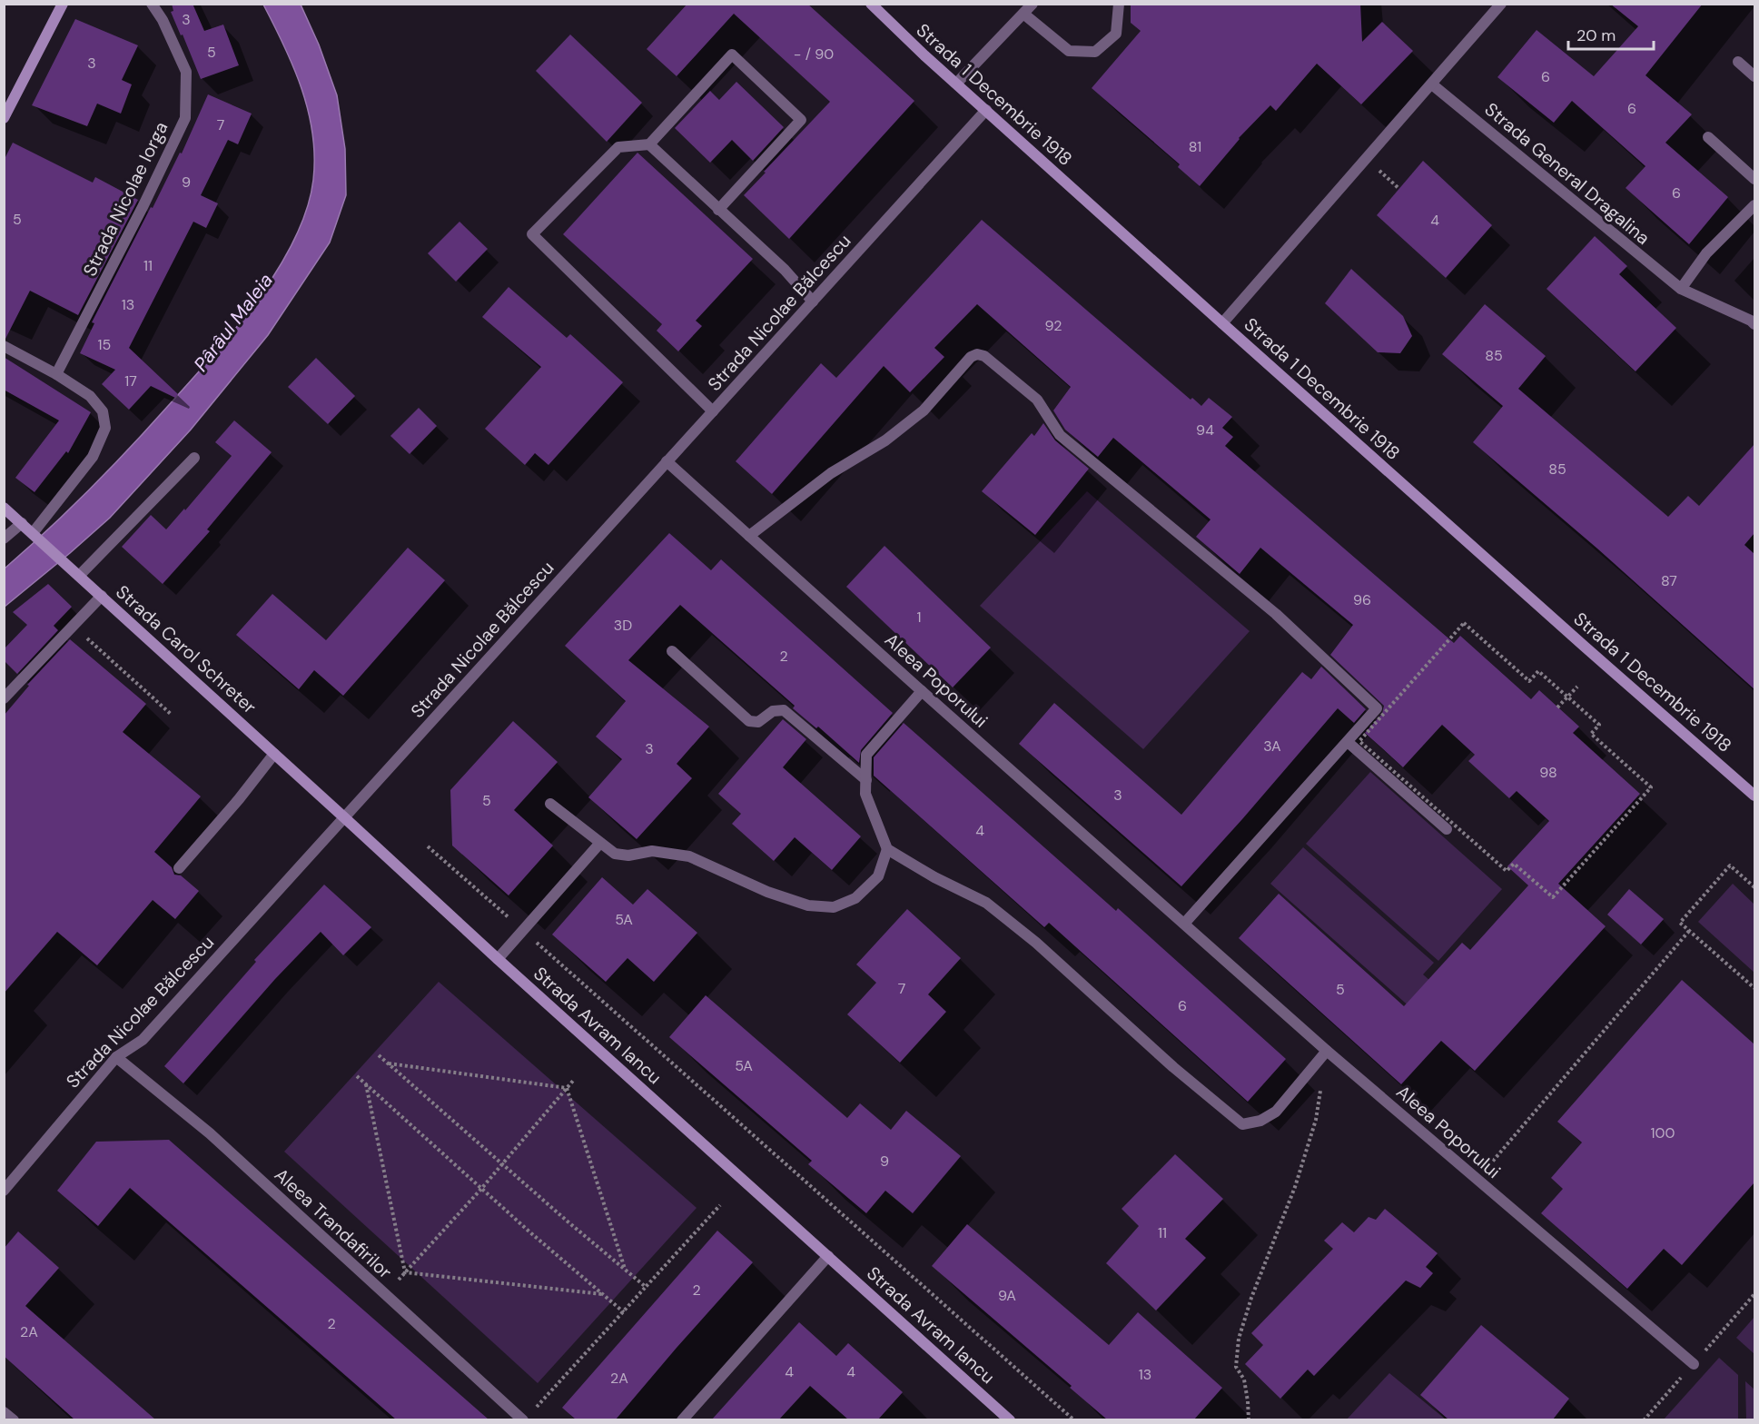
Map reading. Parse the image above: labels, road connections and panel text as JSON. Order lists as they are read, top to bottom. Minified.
{"streets":{"street":["Strada 1 Decembrie 1918","Strada General Dragalina","Strada Nicolae Iorga","Strada Nicolae Bălcescu","Strada Carol Schreter","Aleea Poporului","Strada Avram Iancu","Aleea Trandafirilor"]},"crossings":[["Strada 1 Decembrie 1918","Strada Nicolae Bălcescu"],["Strada Nicolae Bălcescu","Strada Carol Schreter"],["Strada Nicolae Bălcescu","Aleea Poporului"],["Strada Nicolae Bălcescu","Strada Avram Iancu"],["Strada Nicolae Bălcescu","Aleea Trandafirilor"],["Strada Carol Schreter","Strada Avram Iancu"]],"water":["Pârâul Maleia"],"house_numbers":["3","5","- / 90","3","6","6","7","81","9","6","5","4","11","13","92","15","85","17","94","85","87","96","1","3D","2","3A","3","98","3","5","4","5A","7","5","6","5A","100","9","11","2","9A","2","2A","4","4","13","2A"],"scale_bar":"20 m"}
